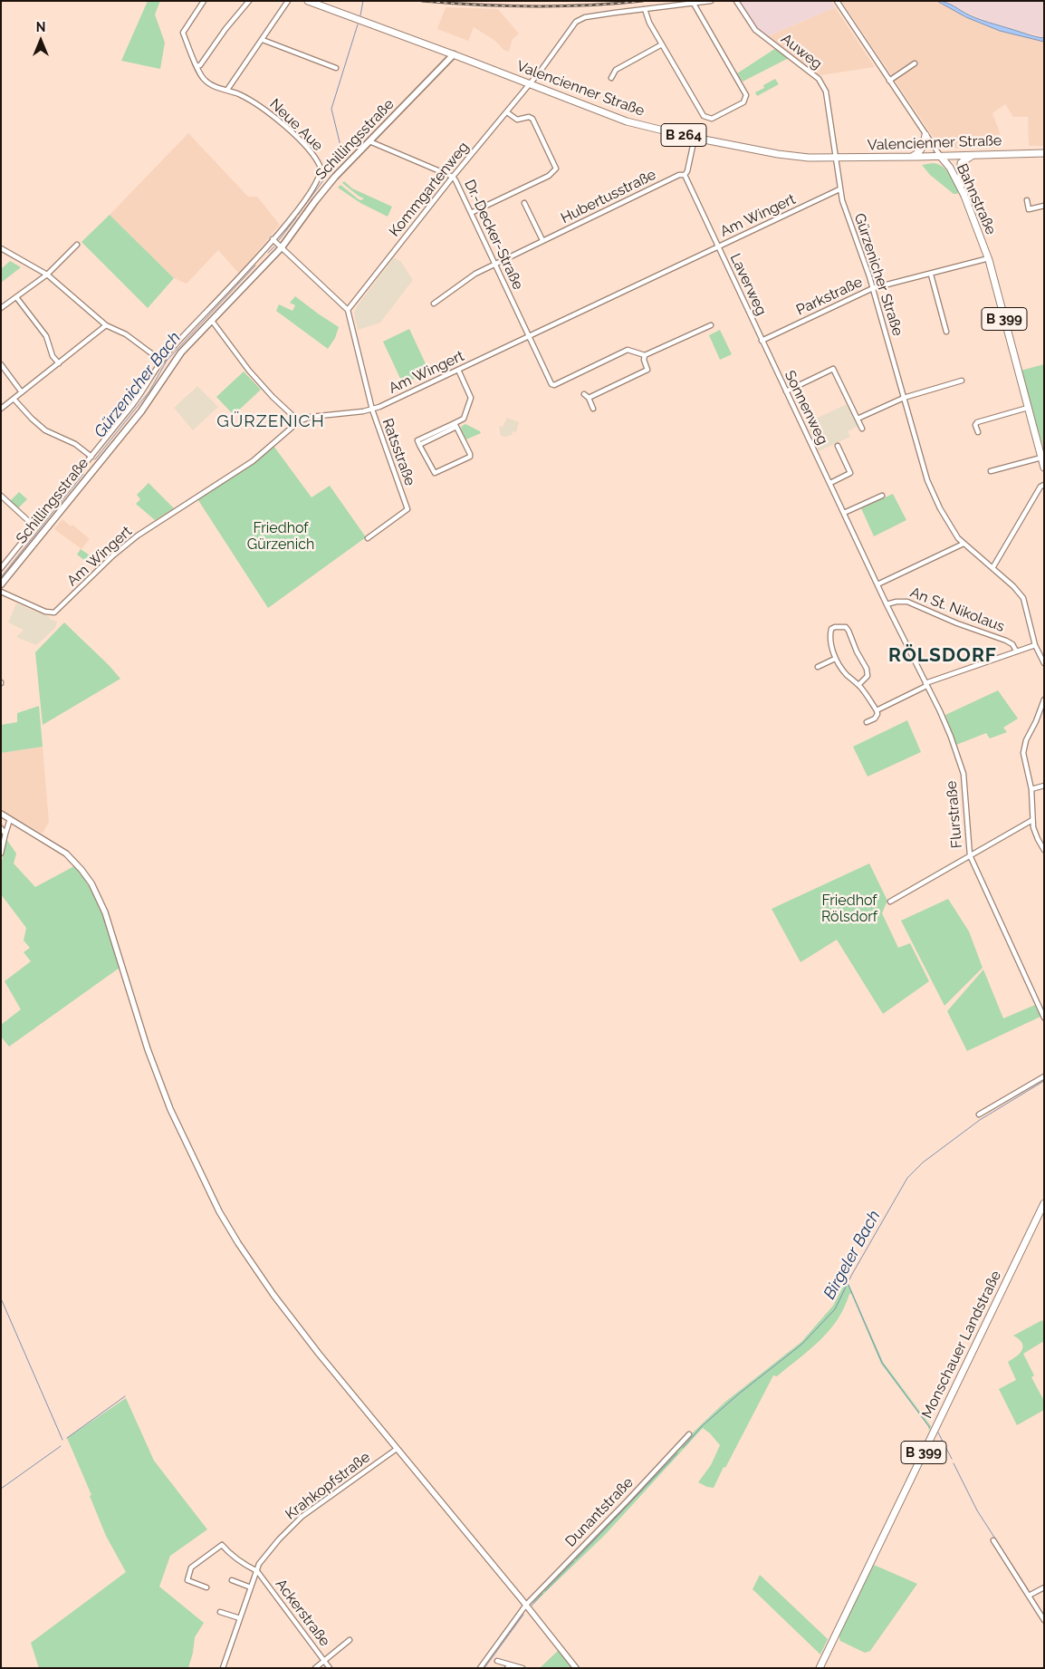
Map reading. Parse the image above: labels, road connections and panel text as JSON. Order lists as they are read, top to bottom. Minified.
{"streets":{"main road":["Valencienner Straße","B 264","Schillingsstraße","Bahnstraße","B 399","Monschauer Landstraße"],"street":["Auweg","Neue Aue","Kommgartenweg","Hubertusstraße","Am Wingert","Dr.-Decker-Straße","Gürzenicher Straße","Laverweg","Parkstraße","Sonnenweg","Ratsstraße","An St. Nikolaus","Flurstraße","Krahkopfstraße","Dunantstraße","Ackerstraße"]},"crossings":[["Auweg","Valencienner Straße"],["Auweg","Gürzenicher Straße"],["Valencienner Straße","Schillingsstraße"],["Valencienner Straße","Kommgartenweg"],["Valencienner Straße","Bahnstraße"],["Valencienner Straße","Gürzenicher Straße"],["Neue Aue","Schillingsstraße"],["Schillingsstraße","Dr.-Decker-Straße"],["Kommgartenweg","Dr.-Decker-Straße"],["Kommgartenweg","Ratsstraße"],["Hubertusstraße","Dr.-Decker-Straße"],["Hubertusstraße","Laverweg"],["Bahnstraße","Parkstraße"],["Am Wingert","Dr.-Decker-Straße"],["Am Wingert","Gürzenicher Straße"],["Am Wingert","Laverweg"],["Am Wingert","Ratsstraße"],["Gürzenicher Straße","Parkstraße"],["Laverweg","Parkstraße"],["Laverweg","Sonnenweg"],["Parkstraße","Sonnenweg"],["Sonnenweg","Flurstraße"],["An St. Nikolaus","Flurstraße"],["Krahkopfstraße","Ackerstraße"]],"districts":["GÜRZENICH","RÖLSDORF"],"water":["Gürzenicher Bach","Birgeler Bach"],"parks":["Friedhof Gürzenich","Friedhof Rölsdorf"],"north":"top"}
